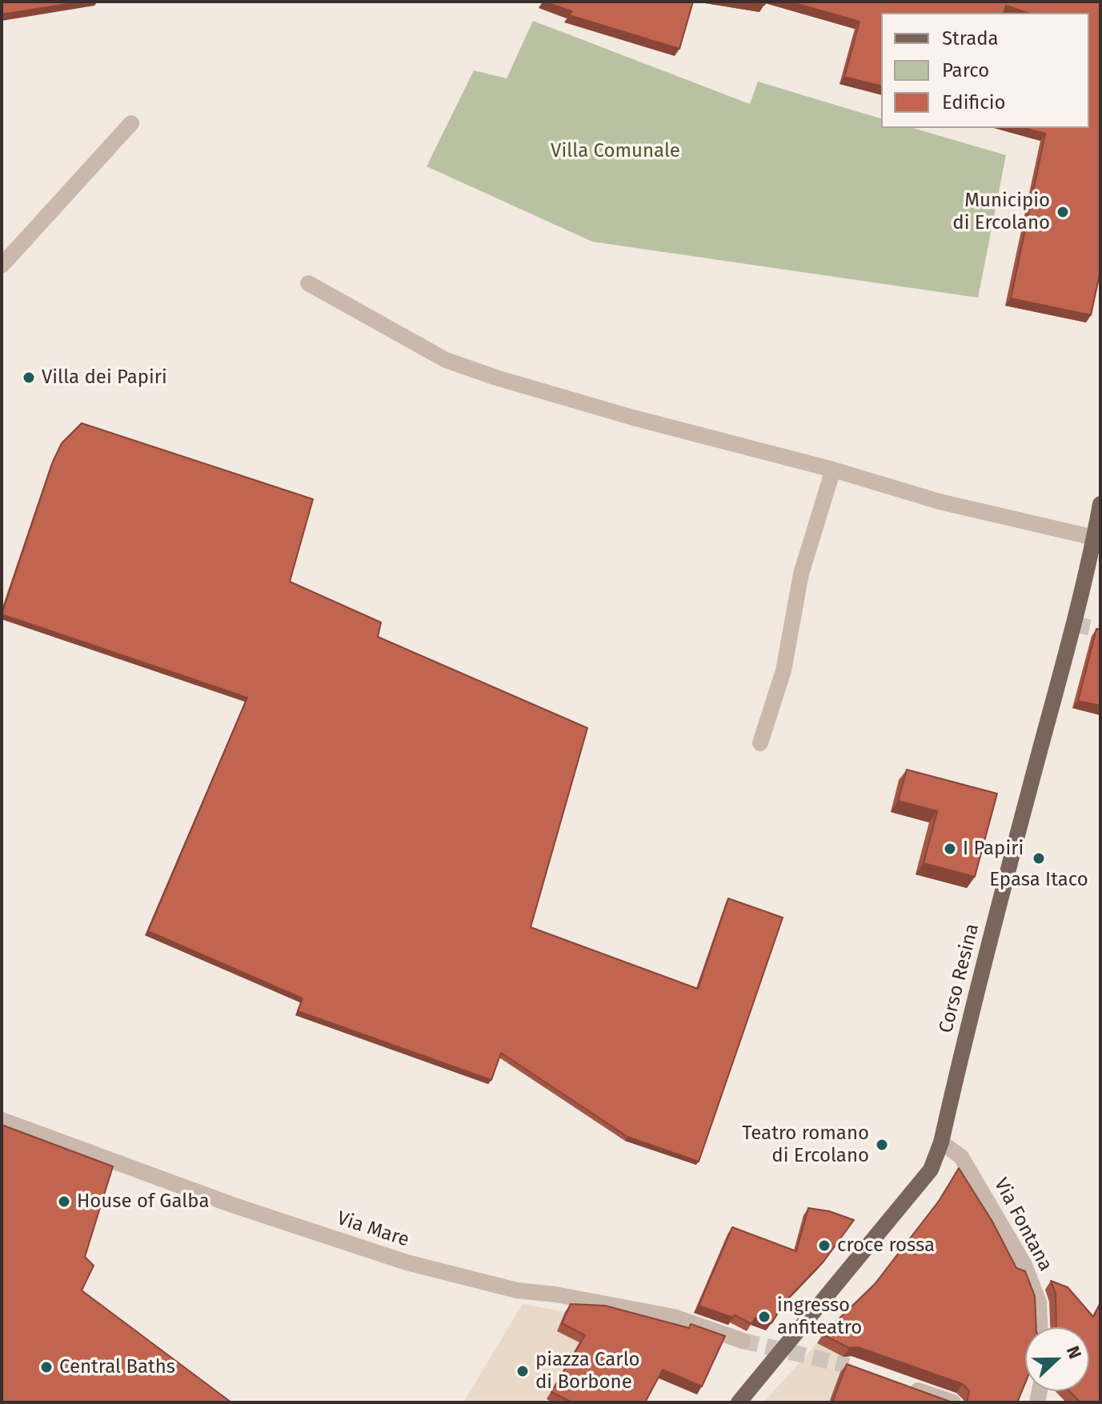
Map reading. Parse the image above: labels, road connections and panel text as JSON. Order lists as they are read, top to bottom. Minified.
{"streets":{"main road":["Corso Resina"],"street":["Via Fontana","Via Mare"]},"crossings":[["Corso Resina","Via Fontana"]],"parks":["Villa Comunale"],"places":["Municipio di Ercolano","Villa dei Papiri","I Papiri","Epasa Itaco","Teatro romano di Ercolano","House of Galba","croce rossa","ingresso anfiteatro","Central Baths","piazza Carlo di Borbone"],"legend":["Strada","Parco","Edificio"],"north":"right"}
